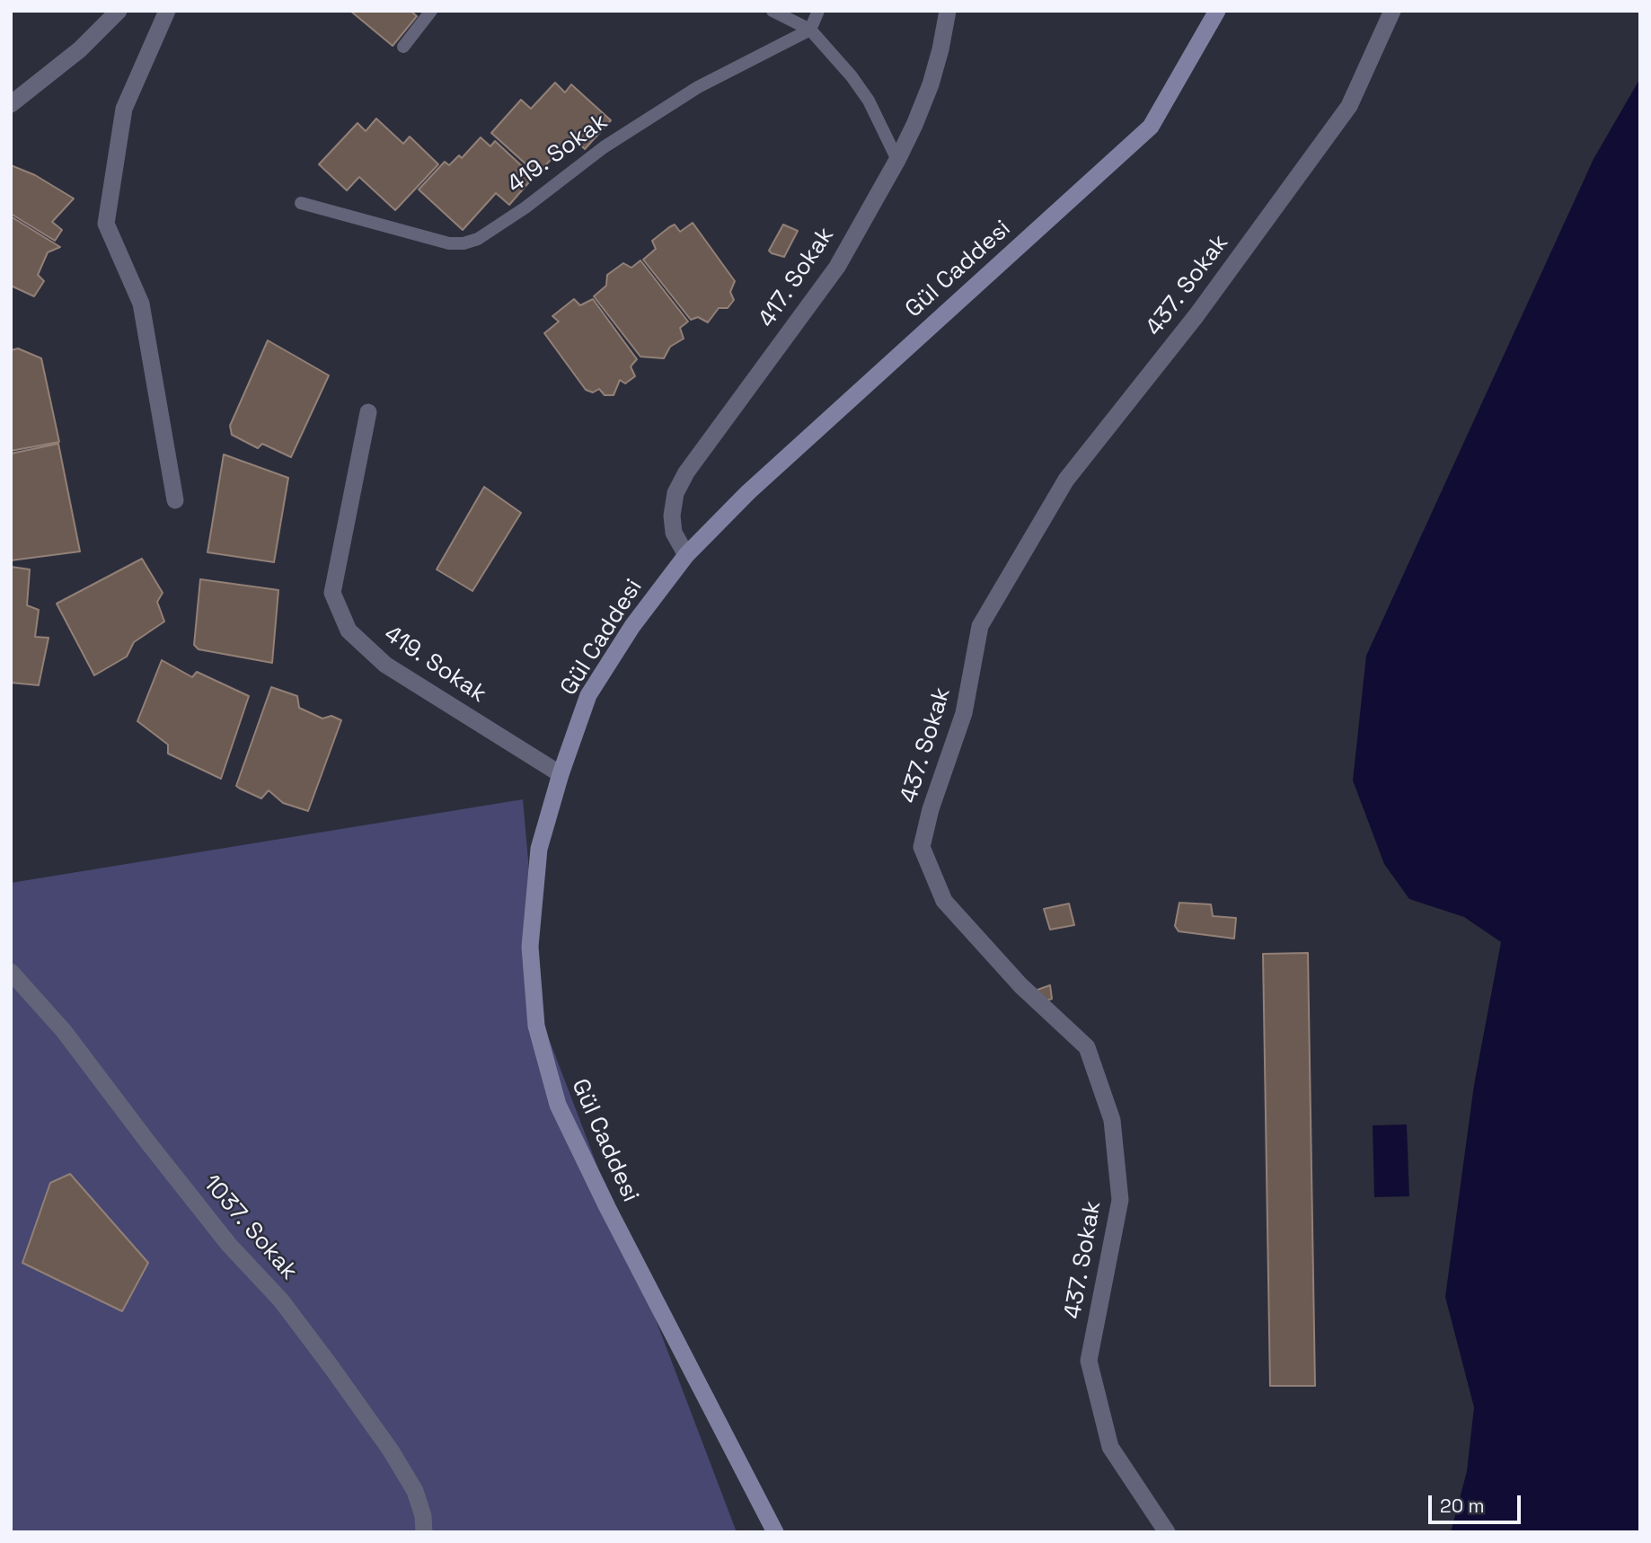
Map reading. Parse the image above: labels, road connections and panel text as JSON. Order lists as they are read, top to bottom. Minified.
{"streets":{"main road":["Gül Caddesi"],"street":["419. Sokak","417. Sokak","437. Sokak","1037. Sokak"]},"crossings":[["419. Sokak","Gül Caddesi"],["Gül Caddesi","417. Sokak"]],"scale_bar":"20 m"}
